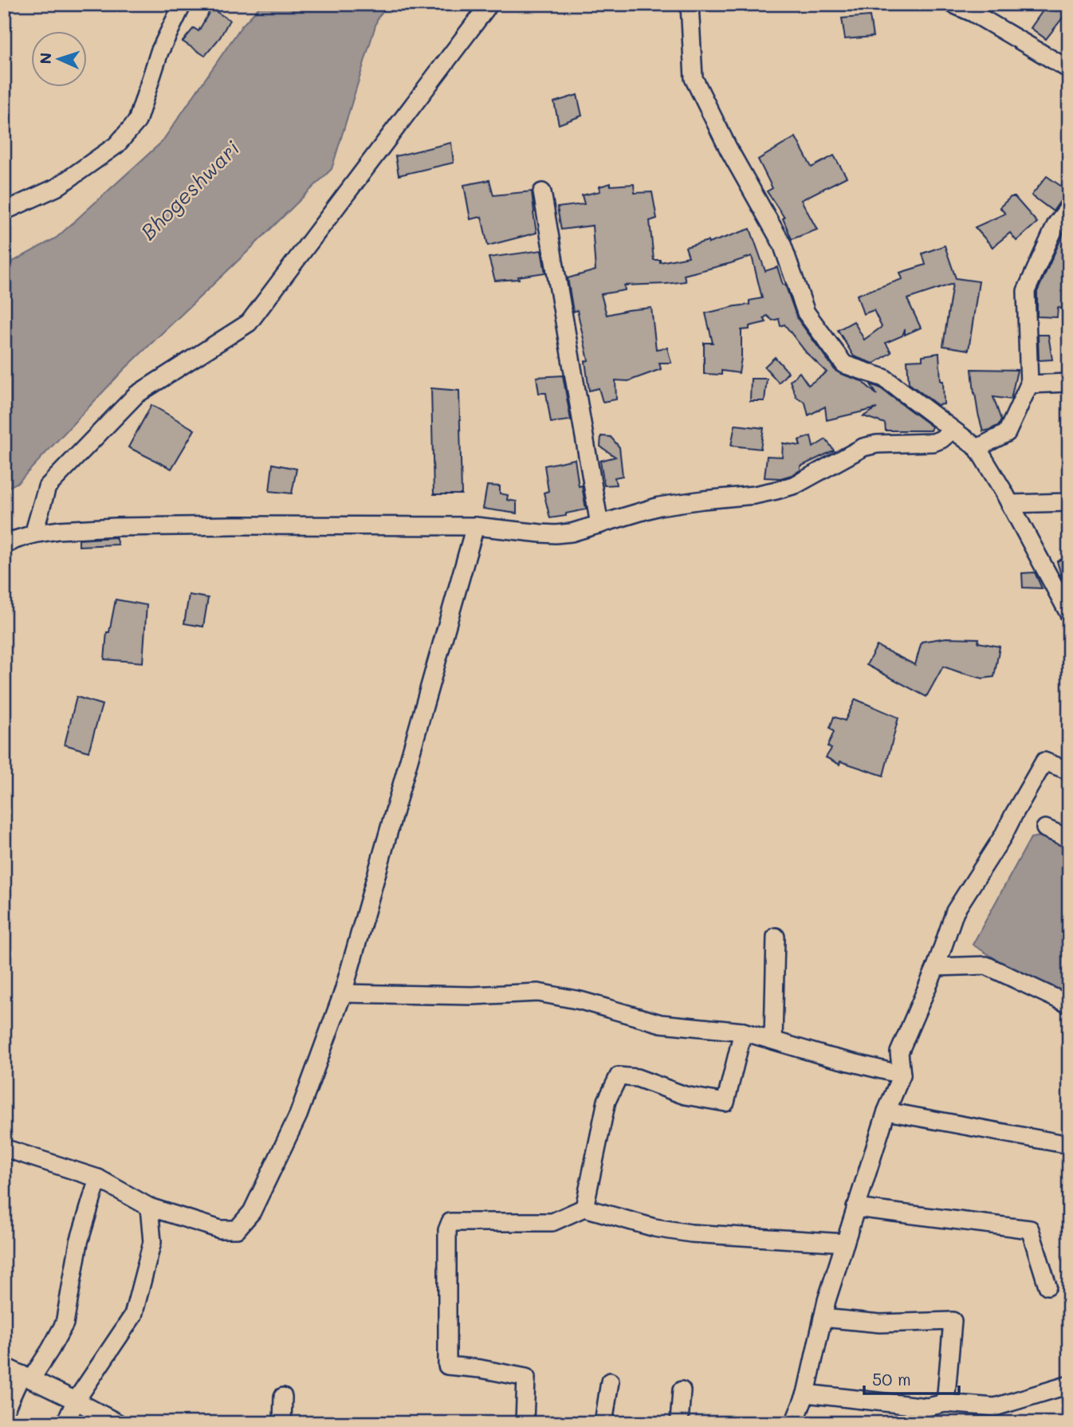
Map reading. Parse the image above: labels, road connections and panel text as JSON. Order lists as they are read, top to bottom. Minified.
{"water":["Bhogeshwari"],"scale_bar":"50 m","north":"left"}
